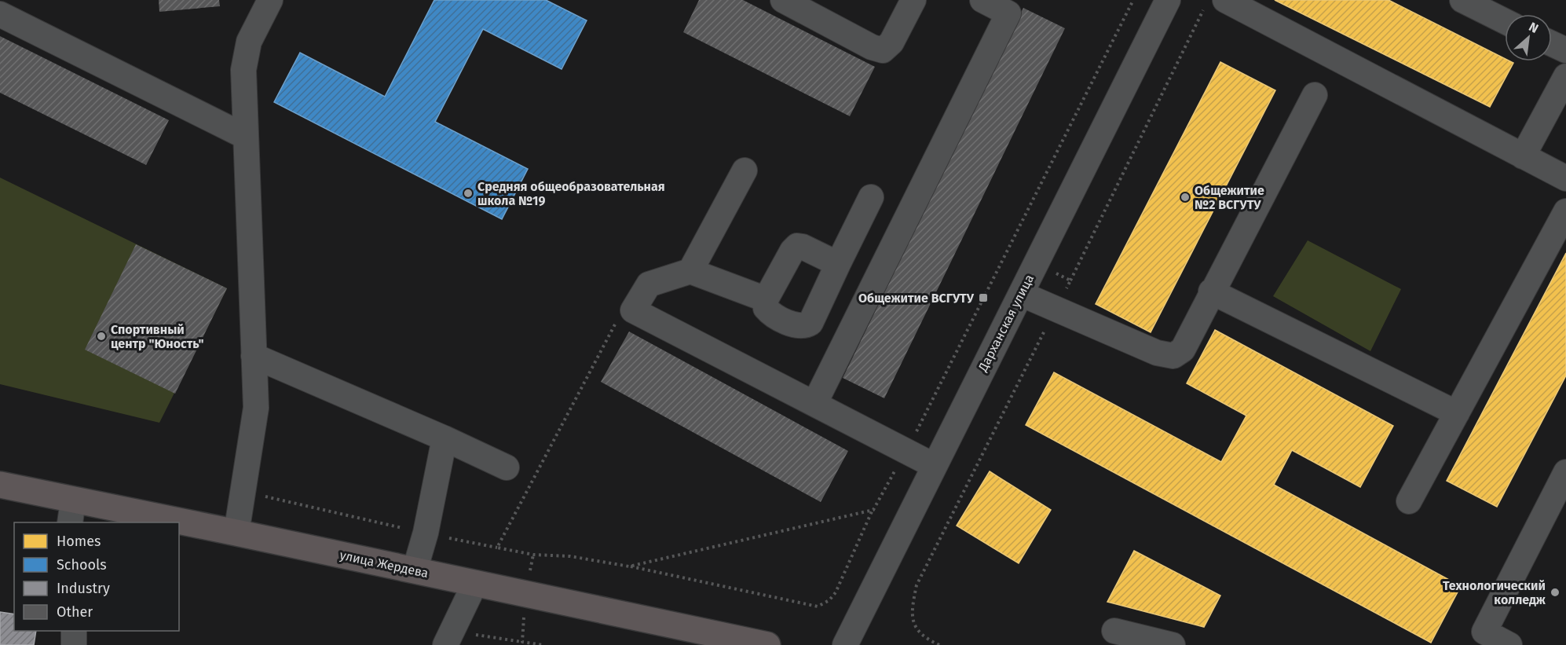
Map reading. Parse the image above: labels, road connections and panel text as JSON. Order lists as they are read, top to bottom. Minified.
{"streets":{"main road":["улица Жердева"],"street":["Дарханская улица"]},"places":{"other":["Средняя общеобразовательная школа №19","Общежитие №2 ВСГУТУ","Спортивный центр \"Юность\"","Технологический колледж"],"transit":["Общежитие ВСГУТУ"]},"legend":["Homes","Schools","Industry","Other"],"north":"top right"}
